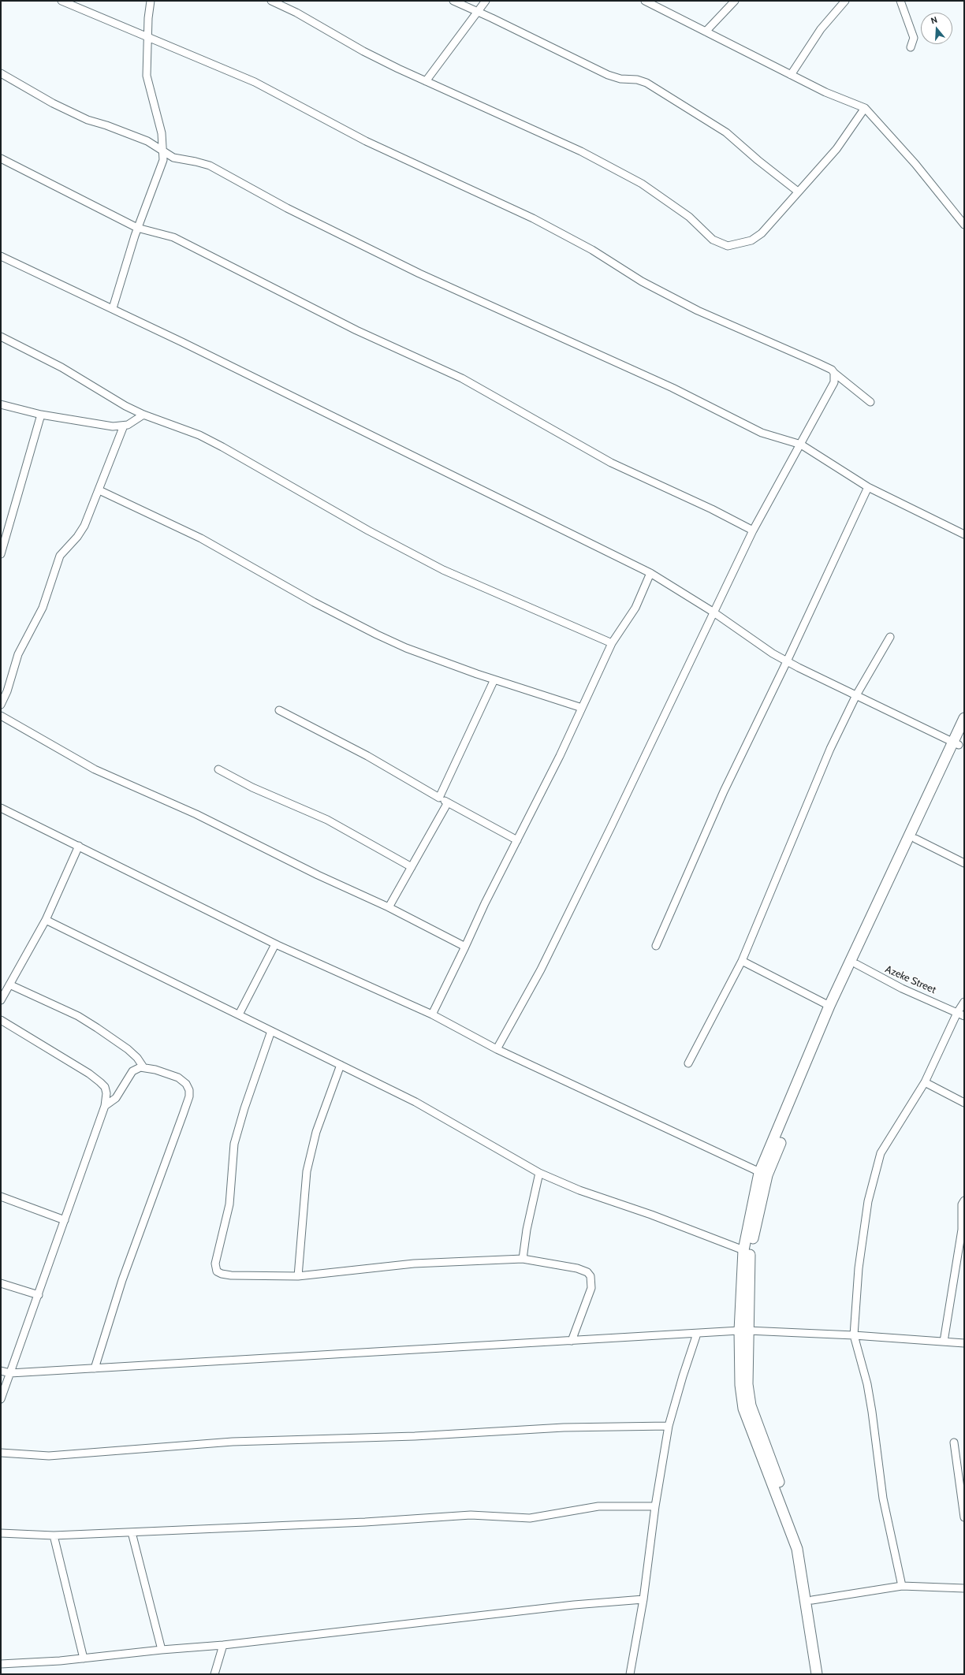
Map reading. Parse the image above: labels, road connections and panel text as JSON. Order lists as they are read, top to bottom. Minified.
{"streets":{"street":["Azeke Street"]},"north":"top"}
